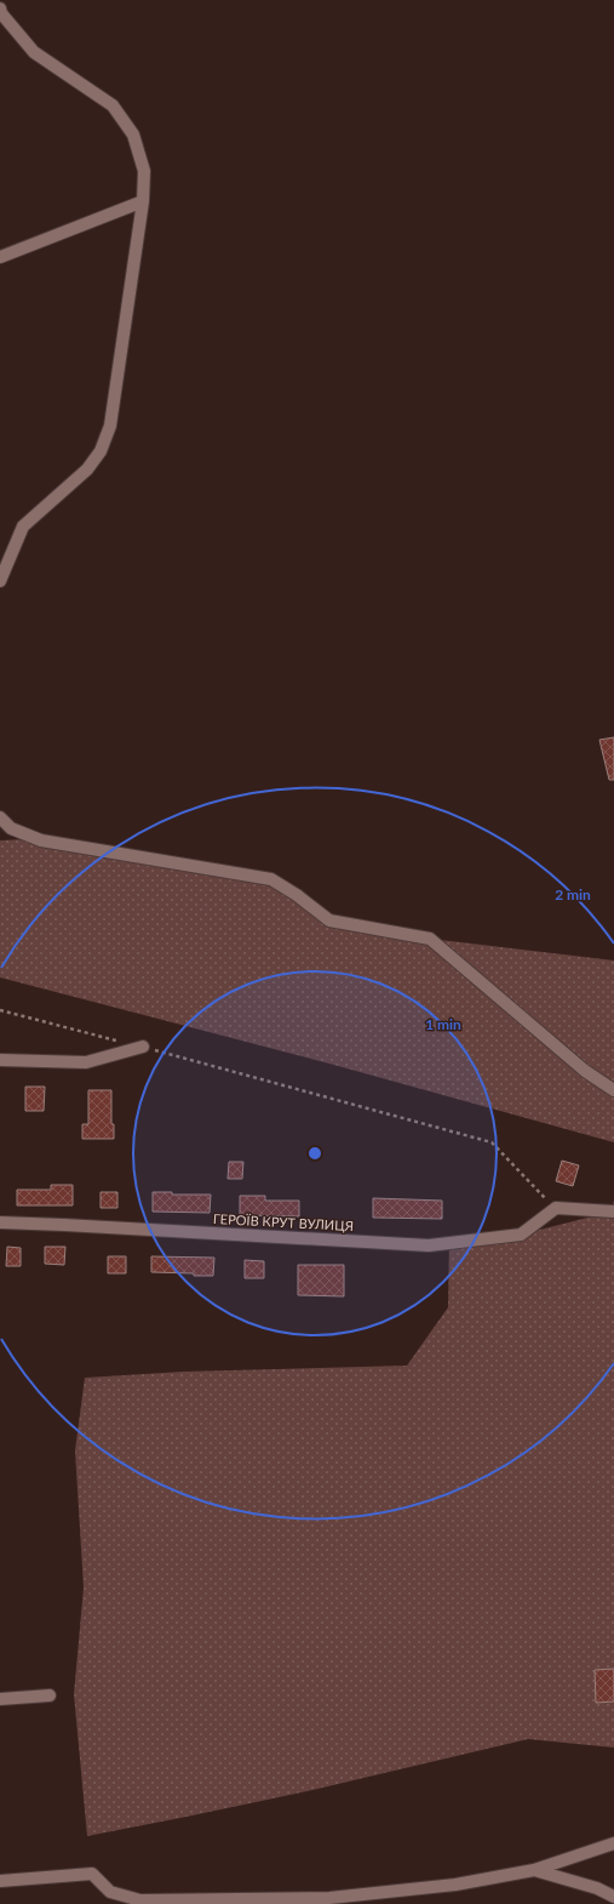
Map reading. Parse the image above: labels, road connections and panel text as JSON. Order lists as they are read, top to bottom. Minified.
{"streets":{"street":["ГЕРОЇВ КРУТ ВУЛИЦЯ"]},"rings":["2 min","1 min"]}
